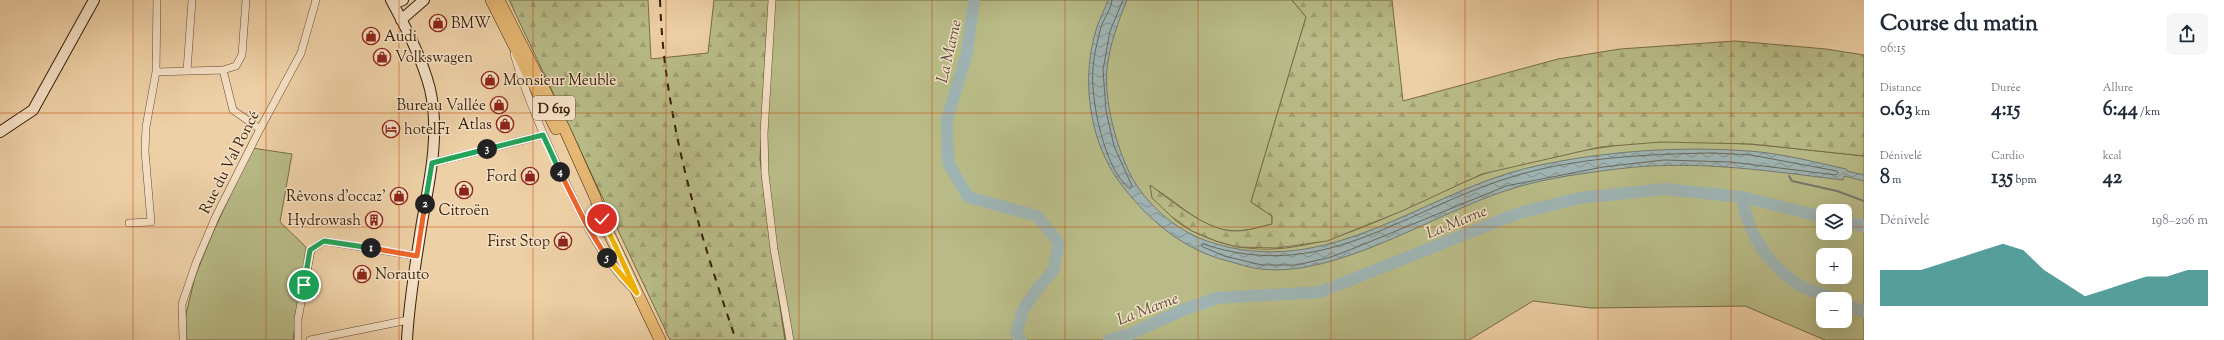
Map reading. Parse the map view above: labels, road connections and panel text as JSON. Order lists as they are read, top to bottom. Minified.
{"streets":{"main road":["D 619"],"street":["Rue du Val Poncé"]},"water":["La Marne"],"places":{"shop":["BMW","Audi","Volkswagen","Monsieur Meuble","Bureau Vallée","Atlas","Ford","Citroën","Rêvons d’occaz’","First Stop","Norauto"],"hotel":["hotelF1"],"building":["Hydrowash"]},"page":{"heading":["Course du matin","06:15"],"stats":[["Distance","0.63 km"],["Durée","4:15"],["Allure","6:44 /km"],["Dénivelé","8 m"],["Cardio","135 bpm"],["kcal","42"]],"pins":["3","4","2","1","5"],"map_buttons":["+","−"],"chart":["Dénivelé","198–206 m"]}}
